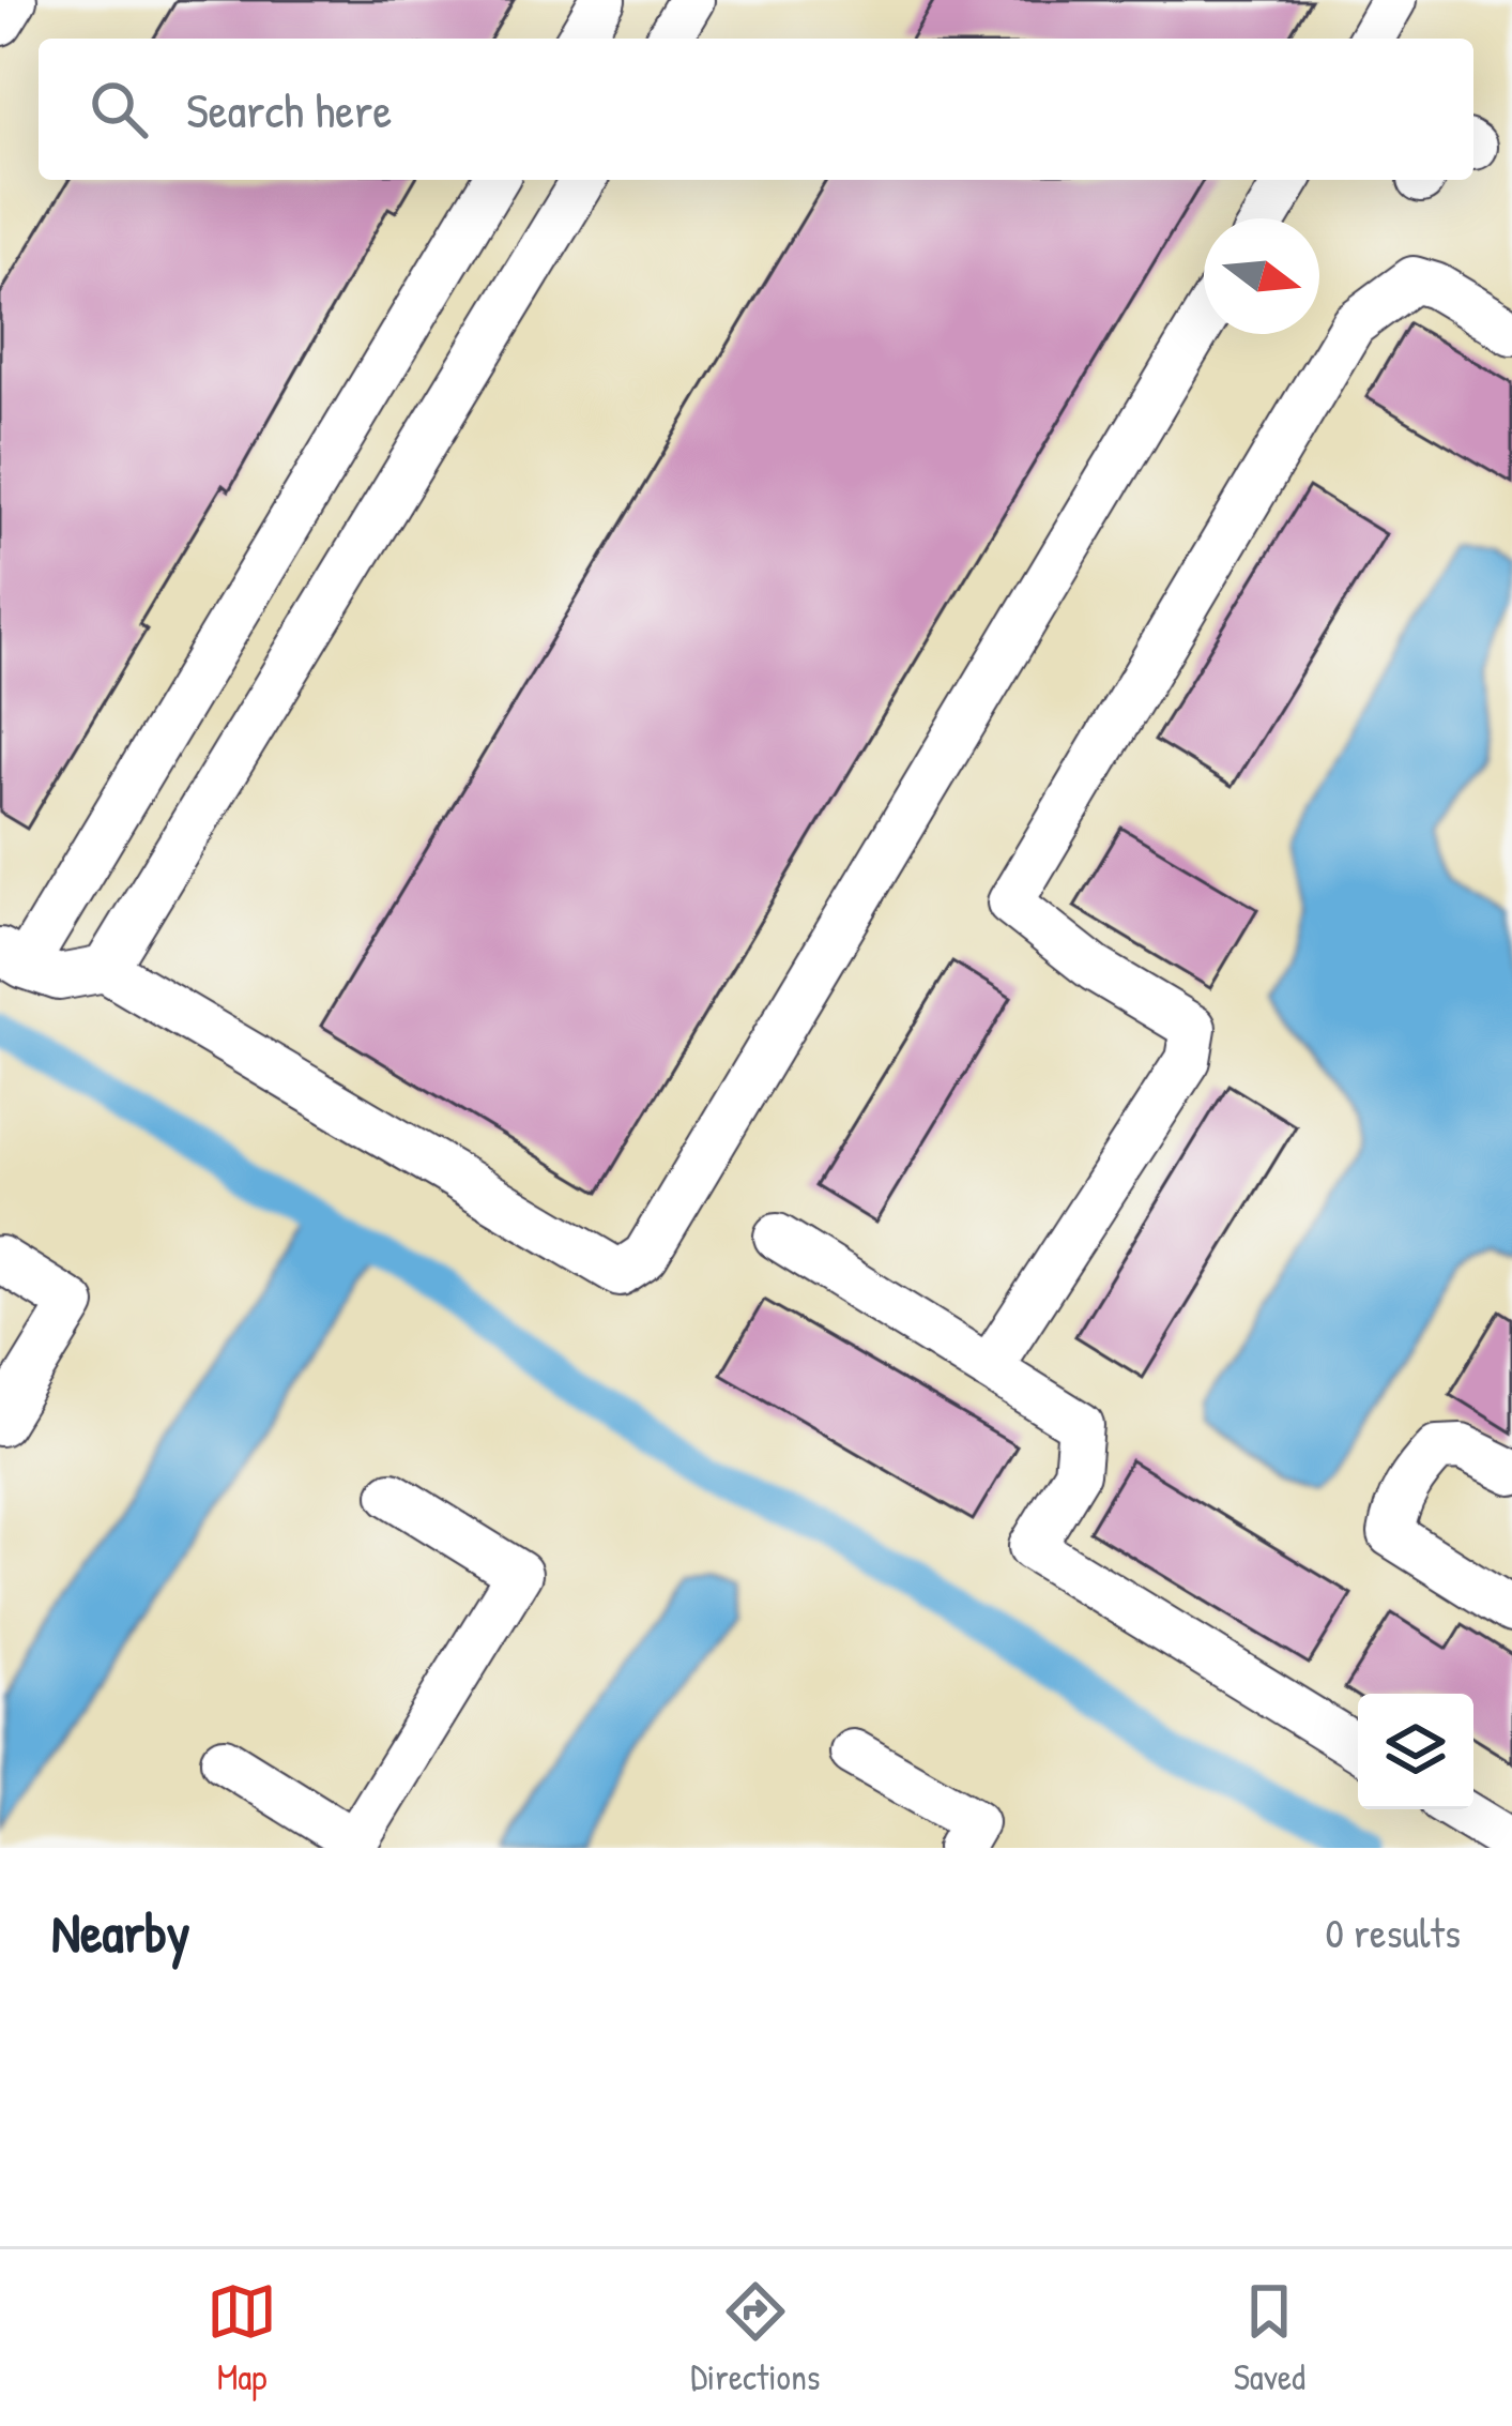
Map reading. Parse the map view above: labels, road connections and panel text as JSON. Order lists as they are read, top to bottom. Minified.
{"north":"right","page":{"search":"Search here","heading":["Nearby","0 results"],"nav":["Map","Directions","Saved"]}}
